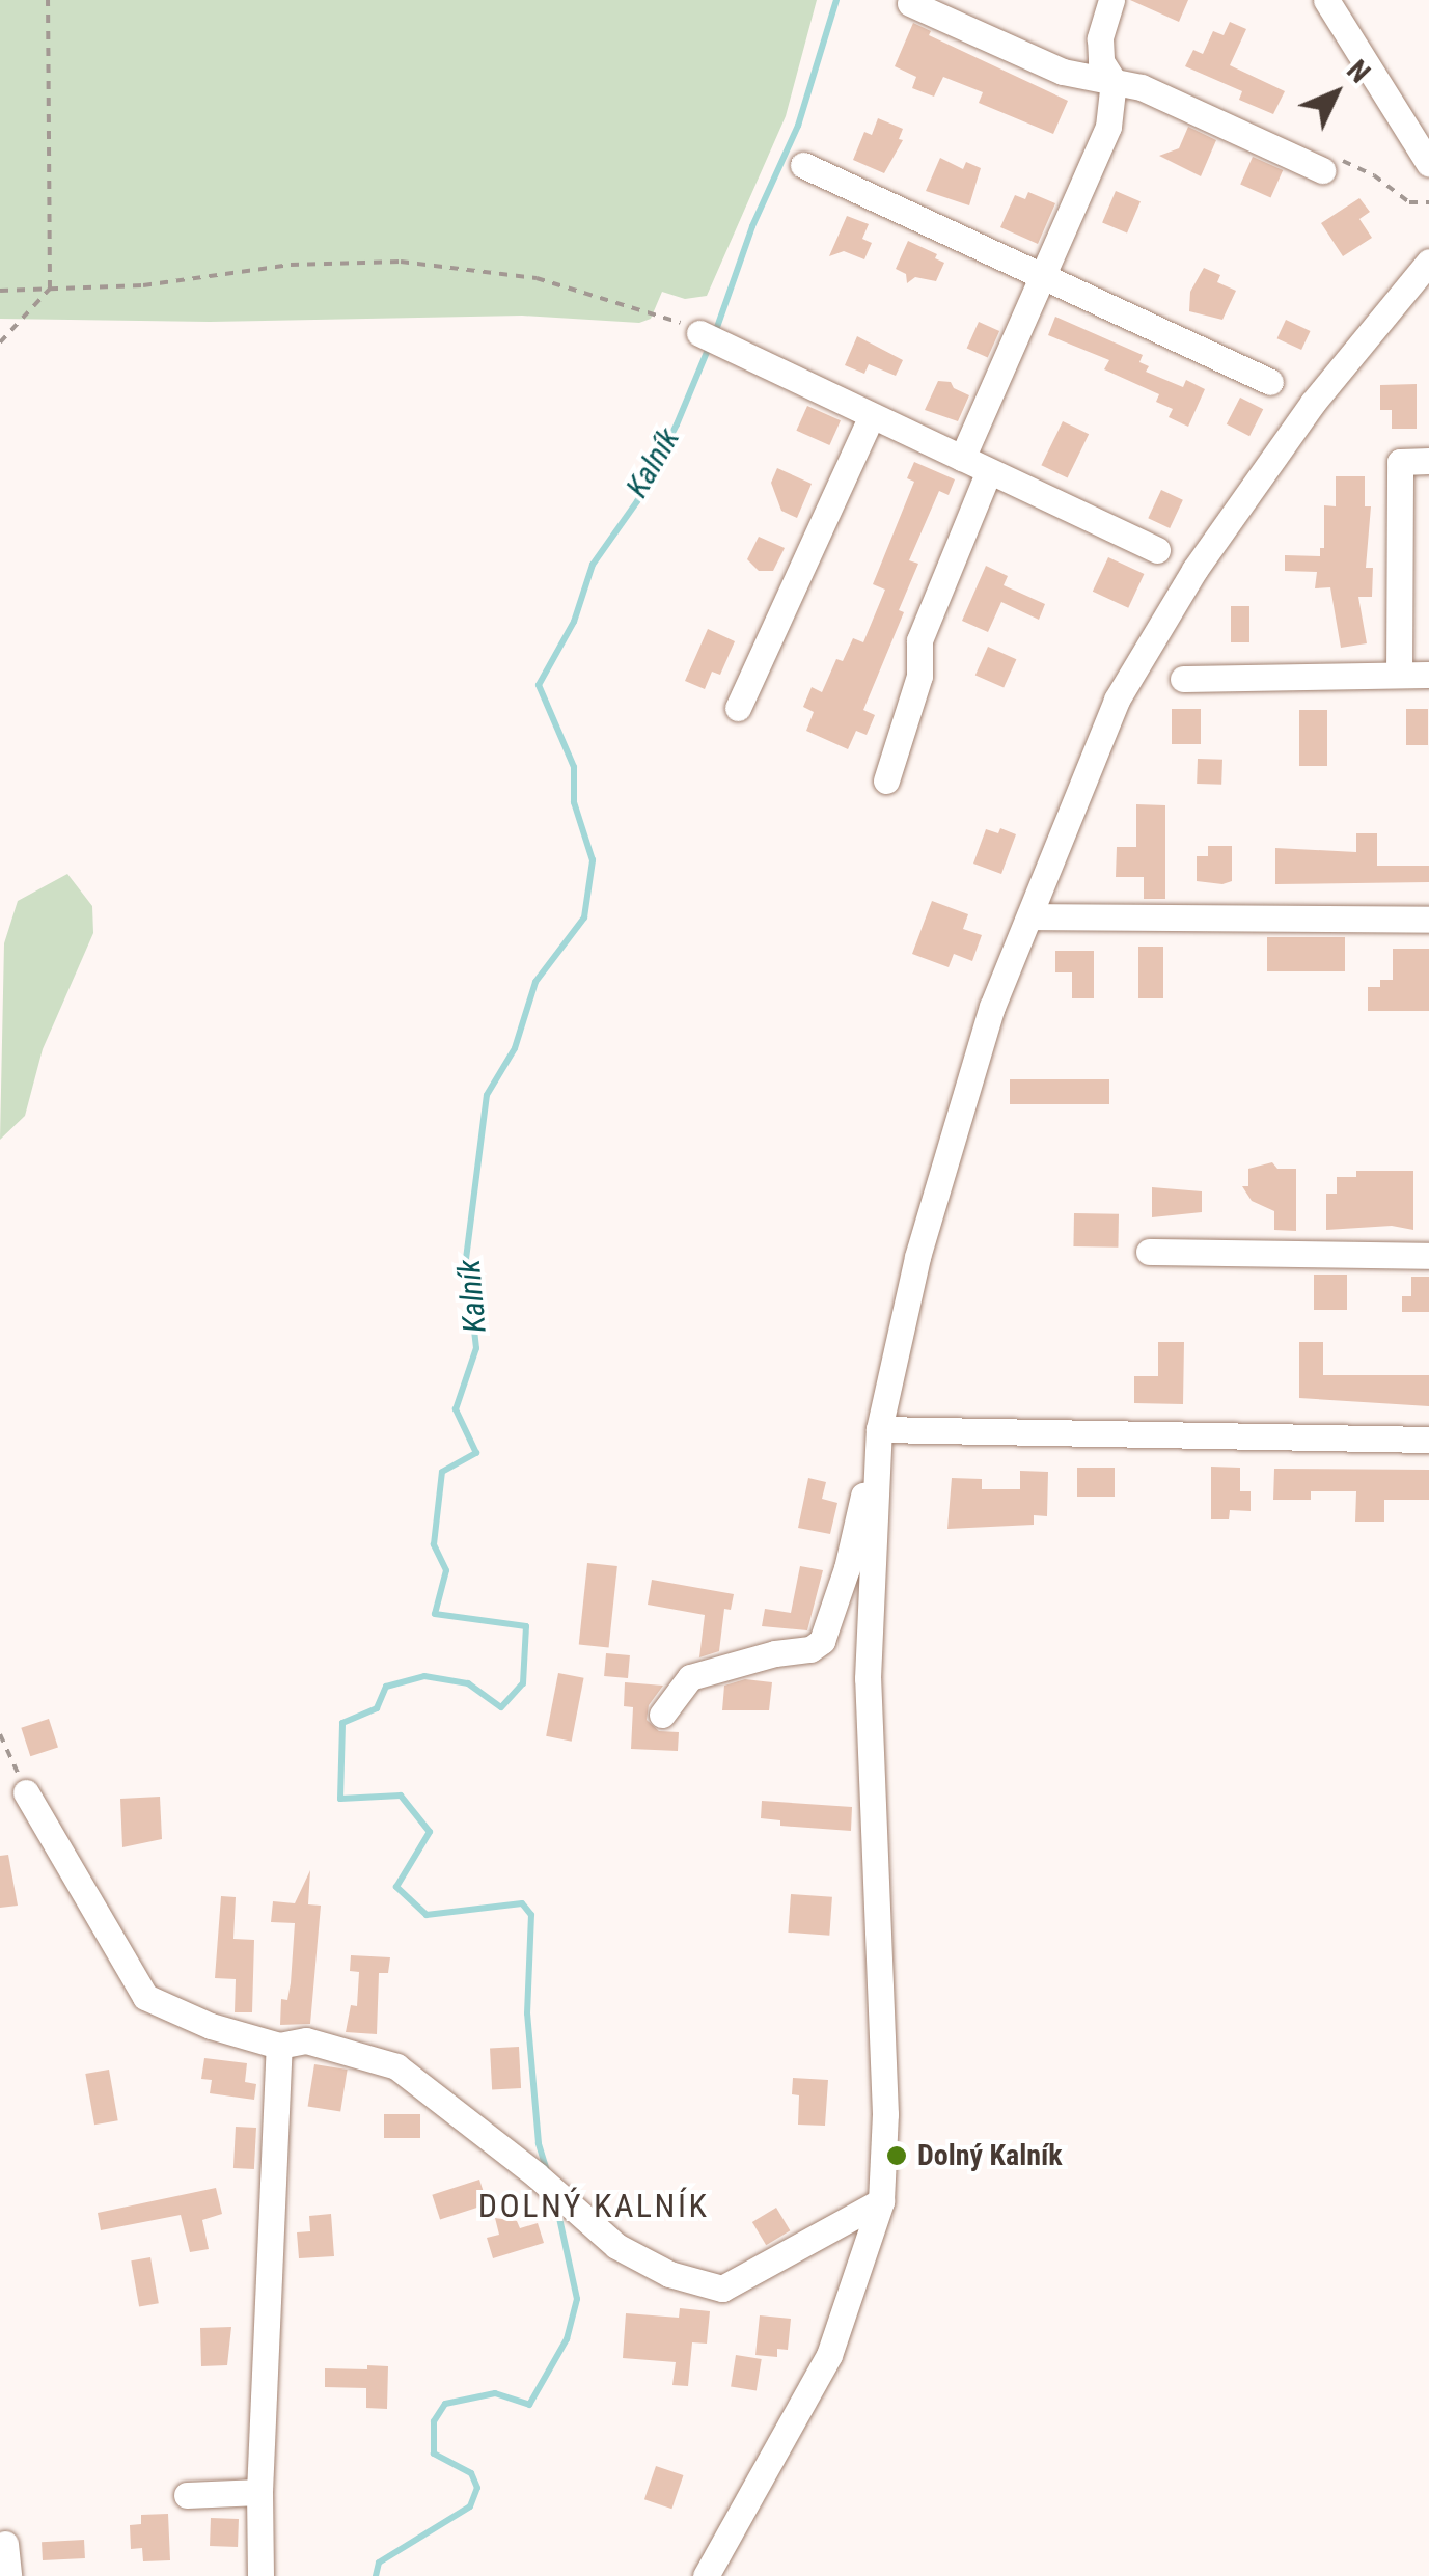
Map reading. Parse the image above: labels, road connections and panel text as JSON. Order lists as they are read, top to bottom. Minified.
{"districts":["DOLNÝ KALNÍK"],"water":["Kalník"],"places":["Dolný Kalník"],"north":"top right"}
